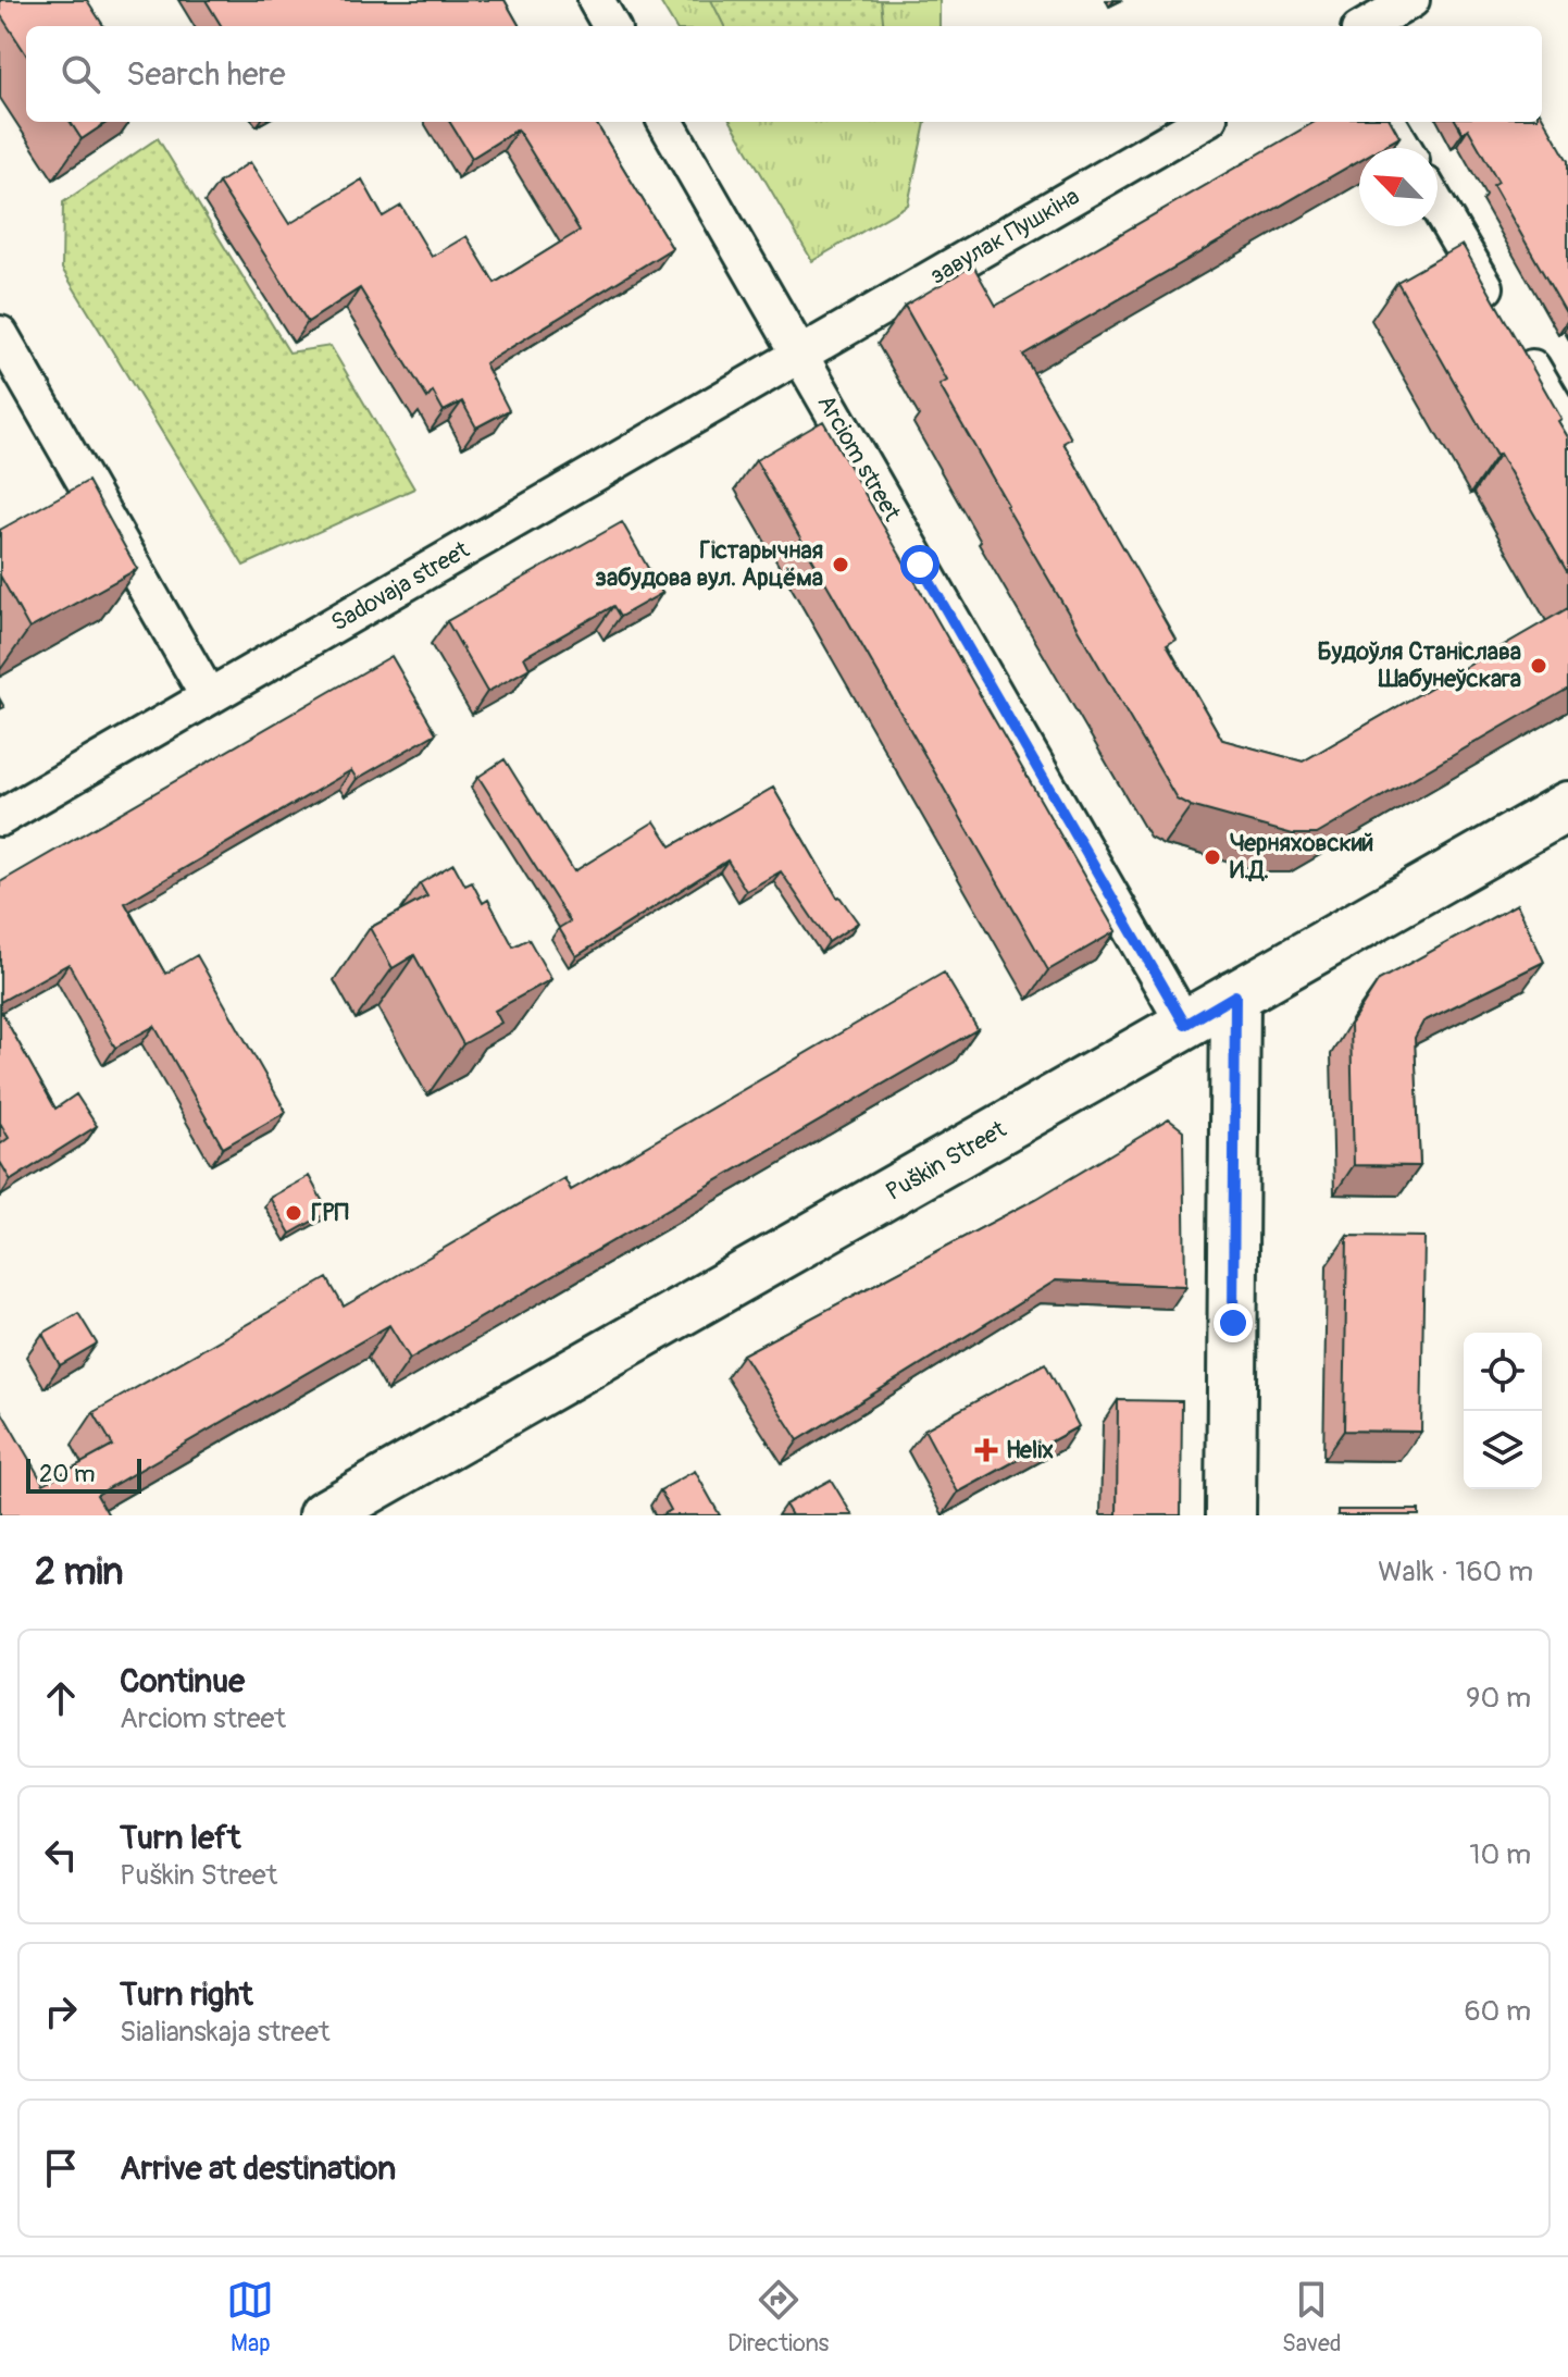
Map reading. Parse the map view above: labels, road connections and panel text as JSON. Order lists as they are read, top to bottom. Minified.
{"streets":{"street":["завулак Пушкіна","Arciom street","Sadovaja street","Puškin Street"]},"crossings":[["завулак Пушкіна","Arciom street"],["завулак Пушкіна","Sadovaja street"],["Arciom street","Sadovaja street"],["Arciom street","Puškin Street"]],"places":{"other":["Гістарычная забудова вул. Арцёма","Будоўля Станіслава Шабунеўскага","Черняховский И.Д.","ГРП"],"health":["Helix"]},"scale_bar":"20 m","north":"top left","page":{"search":"Search here","scale":"20 m","heading":["2 min","Walk · 160 m"],"list":[["Continue","Arciom street","90 m"],["Turn left","Puškin Street","10 m"],["Turn right","Sialianskaja street","60 m"],"Arrive at destination"],"nav":["Map","Directions","Saved"]}}
